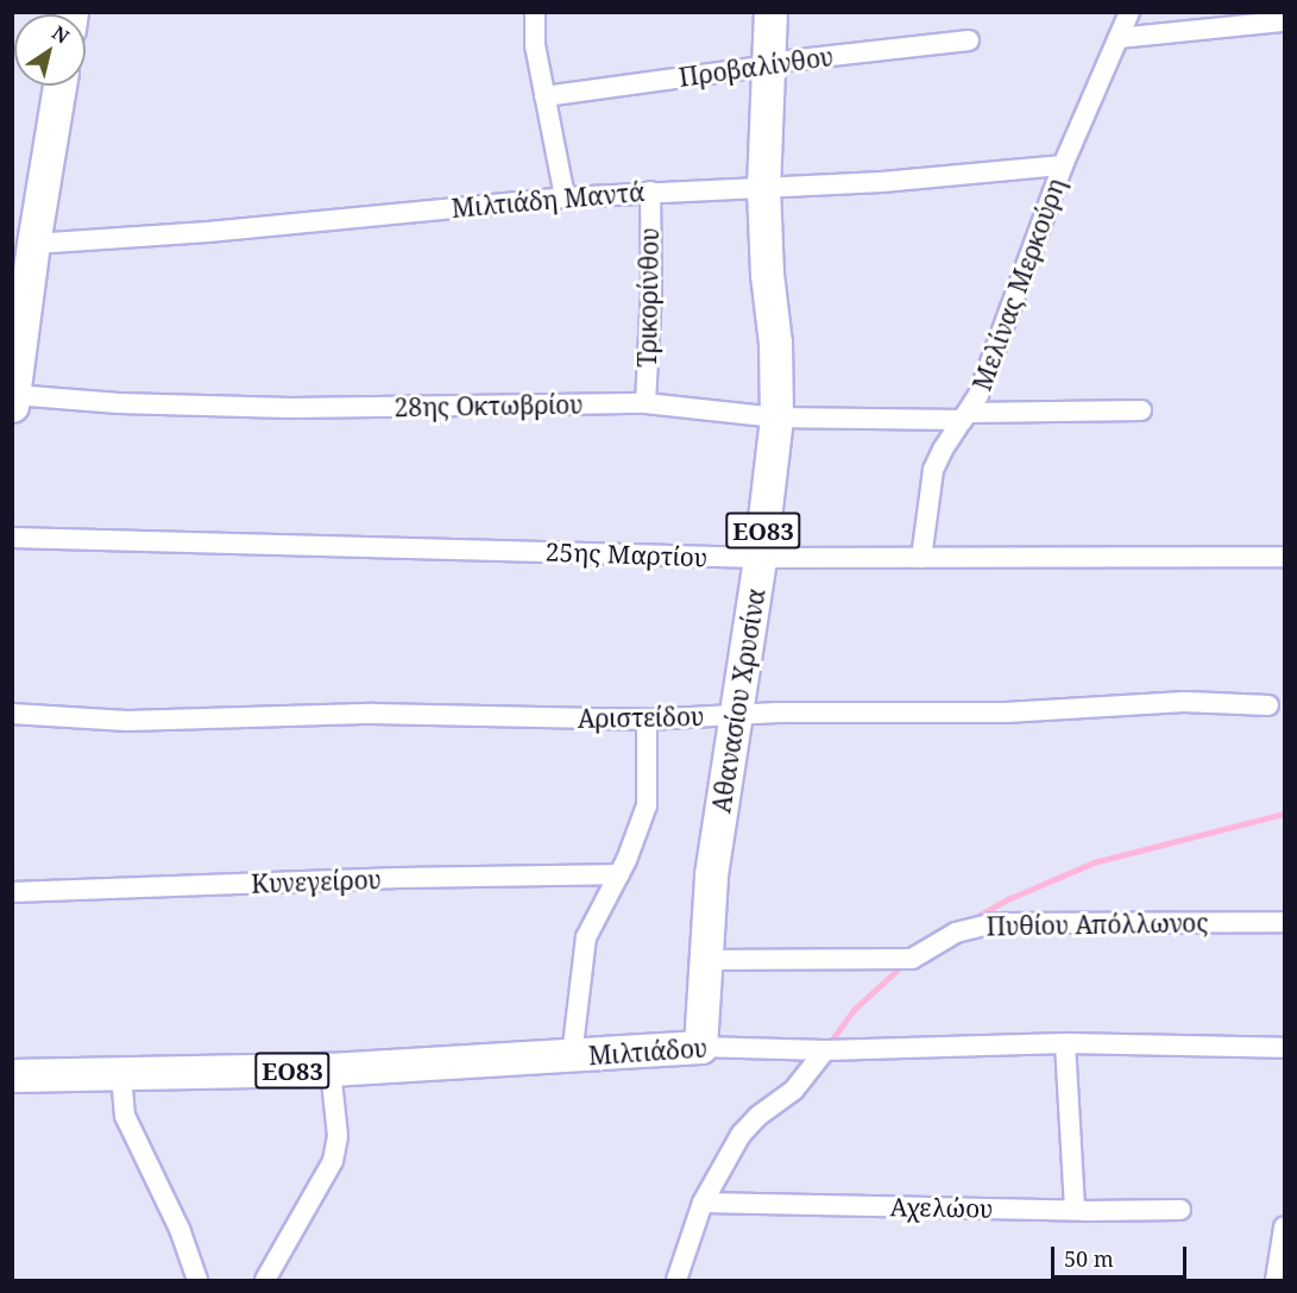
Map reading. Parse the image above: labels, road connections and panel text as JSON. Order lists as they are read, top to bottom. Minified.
{"streets":{"main road":["ΕΟ83","Αθανασίου Χρυσίνα","Μιλτιάδου"],"street":["Προβαλίνθου","Μιλτιάδη Μαντά","Μελίνας Μερκούρη","Τρικορίνθου","28ης Οκτωβρίου","25ης Μαρτίου","Αριστείδου","Κυνεγείρου","Πυθίου Απόλλωνος","Αχελώου"]},"crossings":[["Προβαλίνθου","Αθανασίου Χρυσίνα"],["Μιλτιάδη Μαντά","Μελίνας Μερκούρη"],["Μιλτιάδη Μαντά","Τρικορίνθου"],["Μιλτιάδη Μαντά","Αθανασίου Χρυσίνα"],["Μελίνας Μερκούρη","28ης Οκτωβρίου"],["Μελίνας Μερκούρη","25ης Μαρτίου"],["Τρικορίνθου","28ης Οκτωβρίου"],["28ης Οκτωβρίου","Αθανασίου Χρυσίνα"],["25ης Μαρτίου","Αθανασίου Χρυσίνα"],["Αθανασίου Χρυσίνα","Αριστείδου"],["Αθανασίου Χρυσίνα","Πυθίου Απόλλωνος"],["Αθανασίου Χρυσίνα","Μιλτιάδου"]],"scale_bar":"50 m","north":"top right"}
